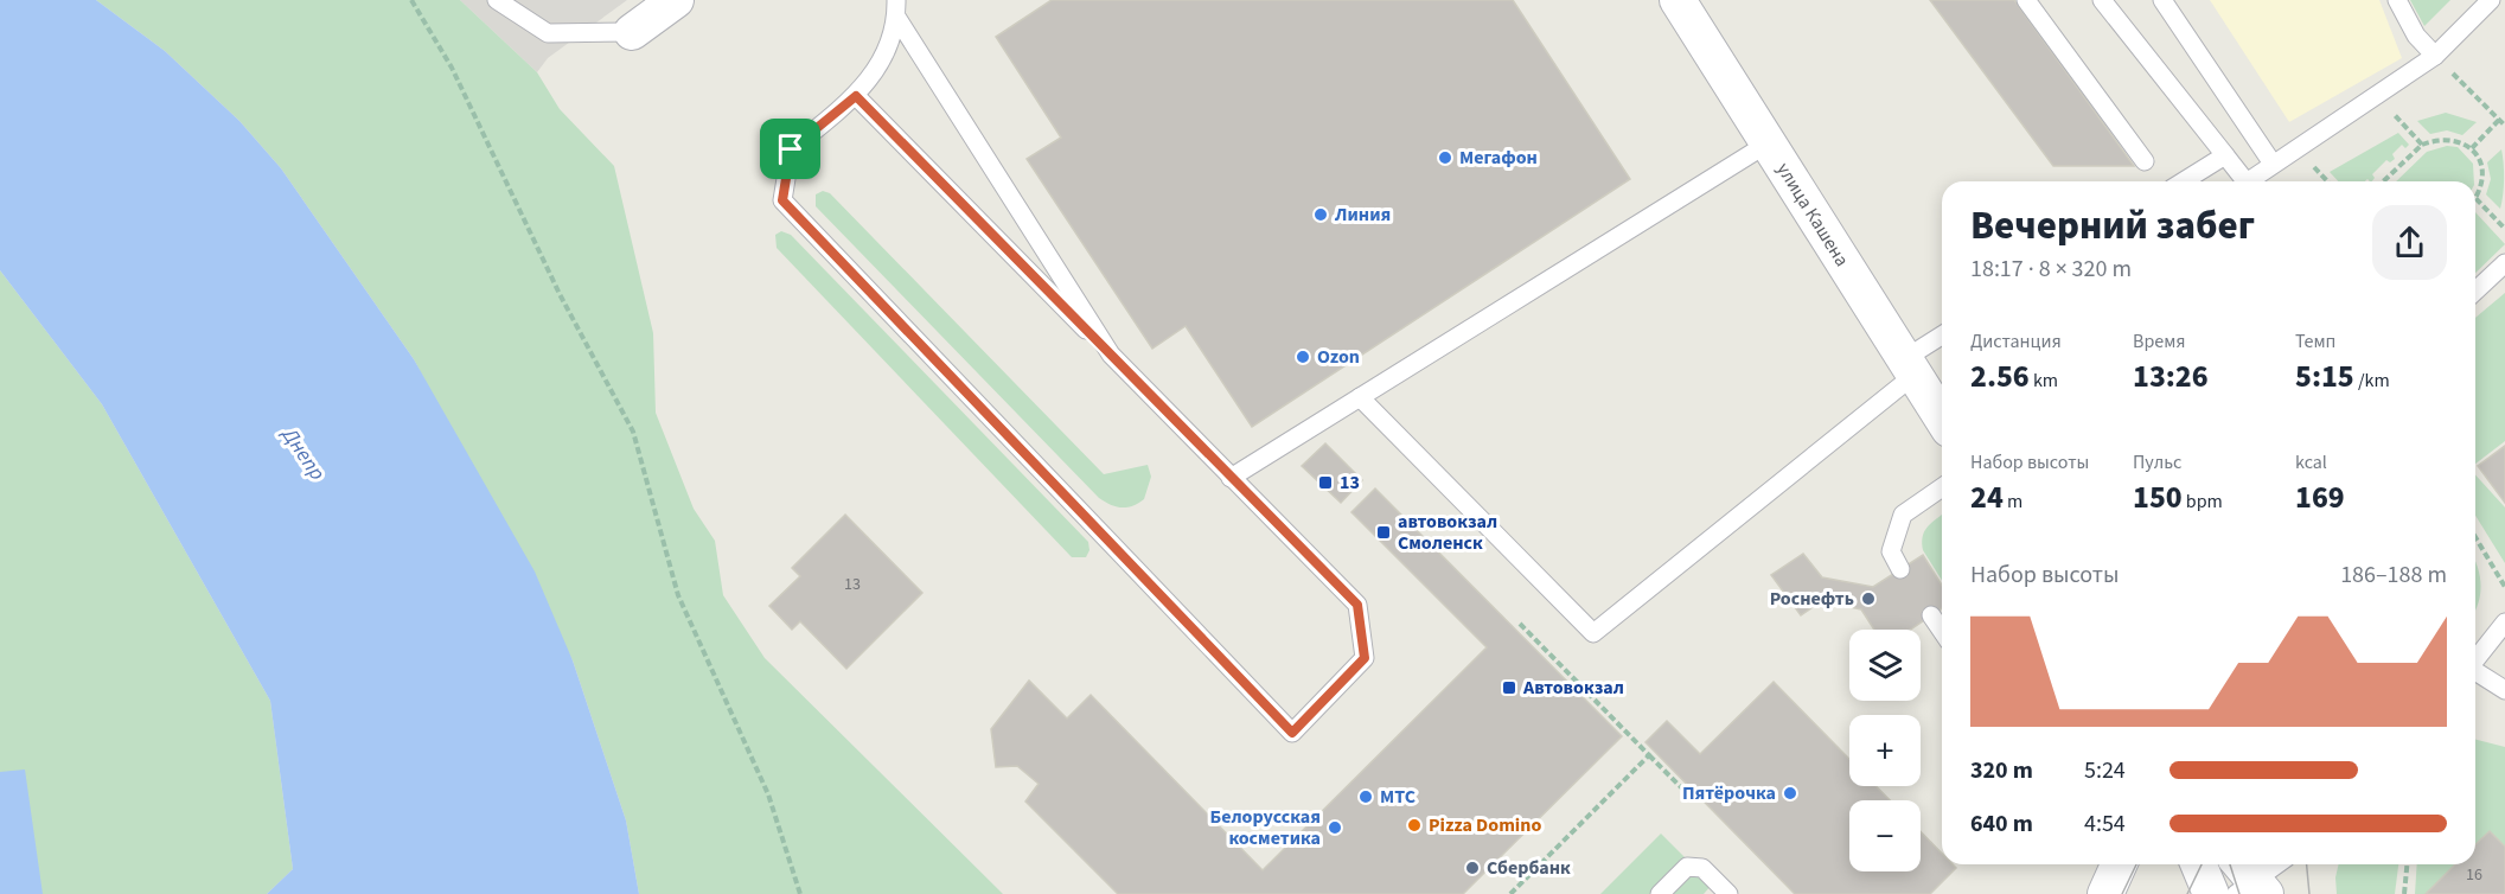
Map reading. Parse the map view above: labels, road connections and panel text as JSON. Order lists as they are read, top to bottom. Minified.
{"streets":{"street":["улица Кашена"]},"water":["Днепр"],"places":{"other":["Мегафон","Линия","Ozon","Роснефть","Пятёрочка","МТС","Pizza Domino","Белорусская косметика","Сбербанк"],"transit":["13","автовокзал Смоленск","Автовокзал"]},"house_numbers":["13","16"],"page":{"heading":["Вечерний забег","18:17 · 8 × 320 m"],"stats":[["Дистанция","2.56 km"],["Время","13:26"],["Темп","5:15 /km"],["Набор высоты","24 m"],["Пульс","150 bpm"],["kcal","169"]],"chart":["Набор высоты","186–188 m"],"map_buttons":["+","−"],"list":[{"name":"320 m","note":"5:24"},{"name":"640 m","note":"4:54"}]}}
